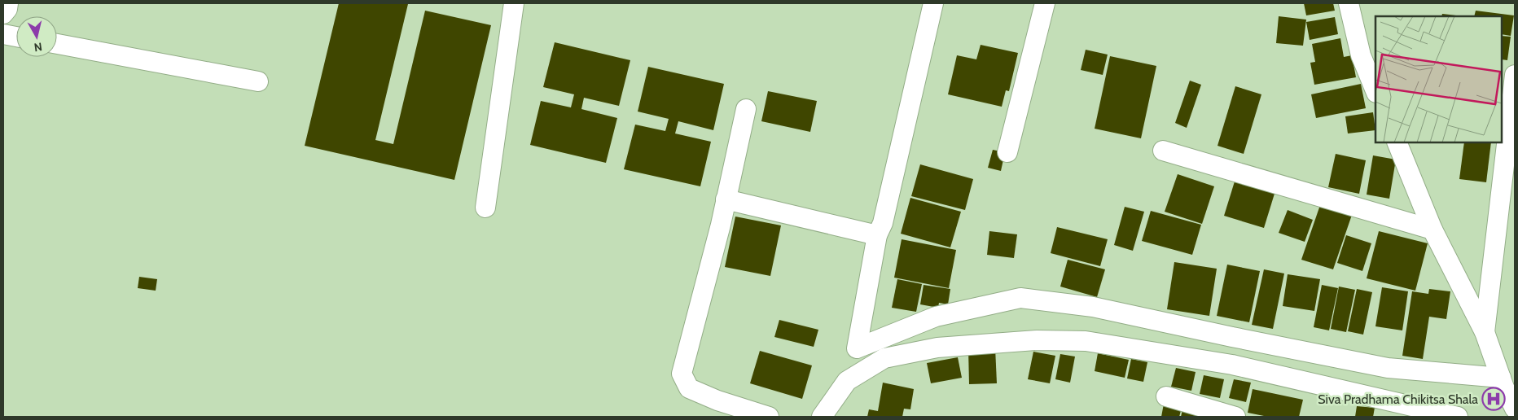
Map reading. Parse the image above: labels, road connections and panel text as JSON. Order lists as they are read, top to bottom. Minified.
{"places":{"hospital":["Siva Pradhama Chikitsa Shala"]},"north":"bottom"}
